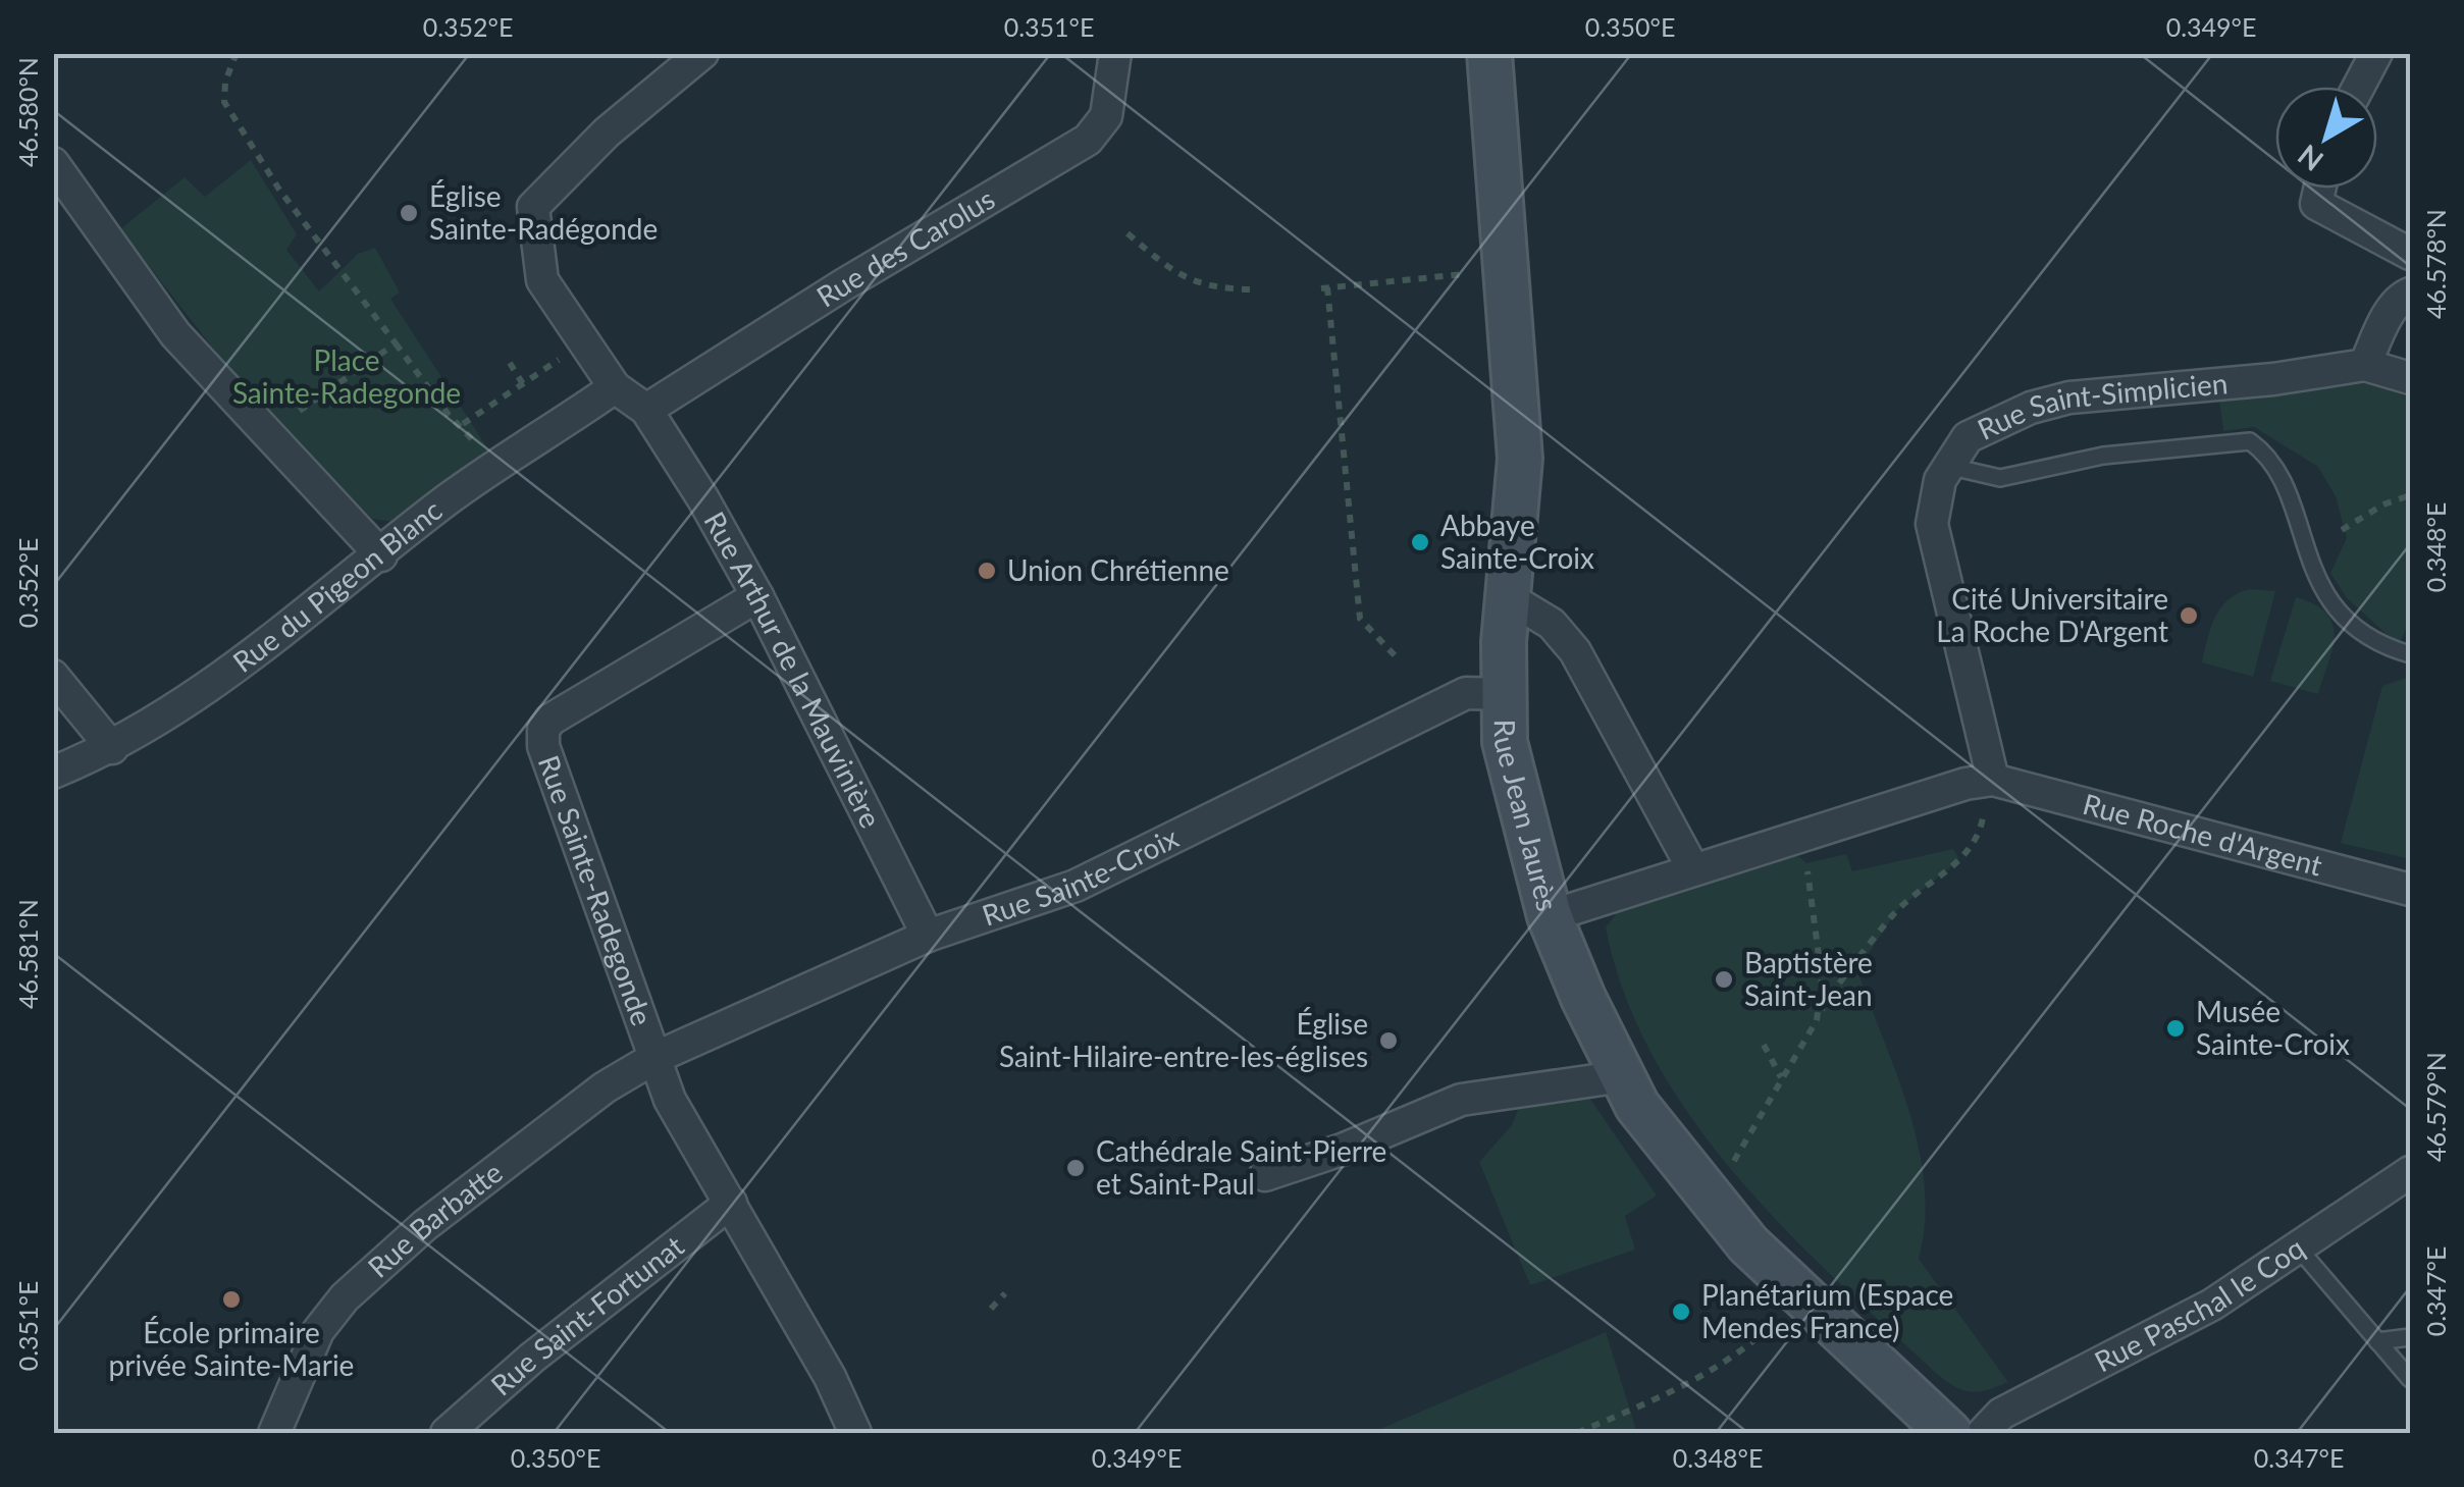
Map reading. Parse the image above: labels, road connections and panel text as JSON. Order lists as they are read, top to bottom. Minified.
{"streets":{"street":["Rue des Carolus","Rue Saint-Simplicien","Rue du Pigeon Blanc","Rue Arthur de la Mauvinière","Rue Jean Jaurès","Rue Roche d'Argent","Rue Sainte-Croix","Rue Sainte-Radegonde","Rue Barbatte","Rue Paschal le Coq","Rue Saint-Fortunat"]},"crossings":[["Rue des Carolus","Rue Arthur de la Mauvinière"],["Rue Saint-Simplicien","Rue Roche d'Argent"],["Rue Arthur de la Mauvinière","Rue Sainte-Croix"],["Rue Arthur de la Mauvinière","Rue Sainte-Radegonde"],["Rue Jean Jaurès","Rue Sainte-Croix"],["Rue Sainte-Croix","Rue Sainte-Radegonde"],["Rue Sainte-Croix","Rue Barbatte"],["Rue Sainte-Radegonde","Rue Barbatte"]],"parks":["Place Sainte-Radegonde"],"places":["Église Sainte-Radégonde","Abbaye Sainte-Croix","Union Chrétienne","Cité Universitaire La Roche D'Argent","Baptistère Saint-Jean","Musée Sainte-Croix","Église Saint-Hilaire-entre-les-églises","Cathédrale Saint-Pierre et Saint-Paul","École primaire privée Sainte-Marie","Planétarium (Espace Mendes France)"],"north":"bottom left","coordinates":["0.352°E","0.351°E","0.350°E","0.349°E","46.580°N","46.578°N","0.348°E","46.581°N","46.579°N","0.347°E"]}
